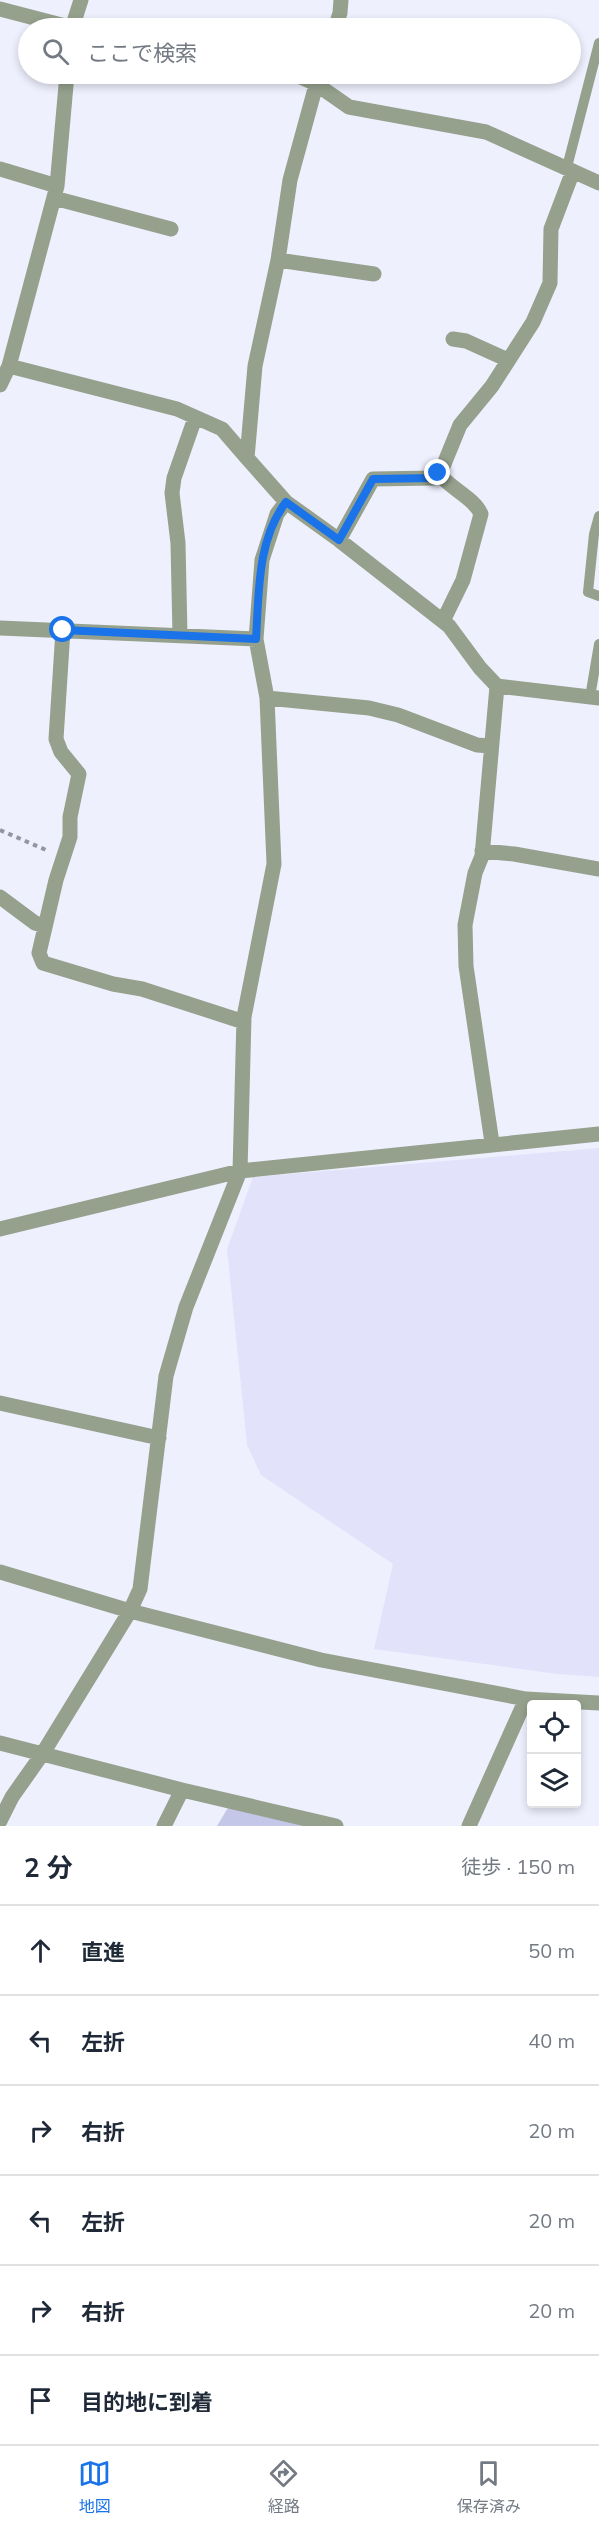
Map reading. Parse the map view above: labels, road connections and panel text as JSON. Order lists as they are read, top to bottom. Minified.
{"page":{"search":"ここで検索","heading":["2 分","徒歩 · 150 m"],"list":[["直進","50 m"],["左折","40 m"],["右折","20 m"],["左折","20 m"],["右折","20 m"],"目的地に到着"],"nav":["地図","経路","保存済み"]}}
